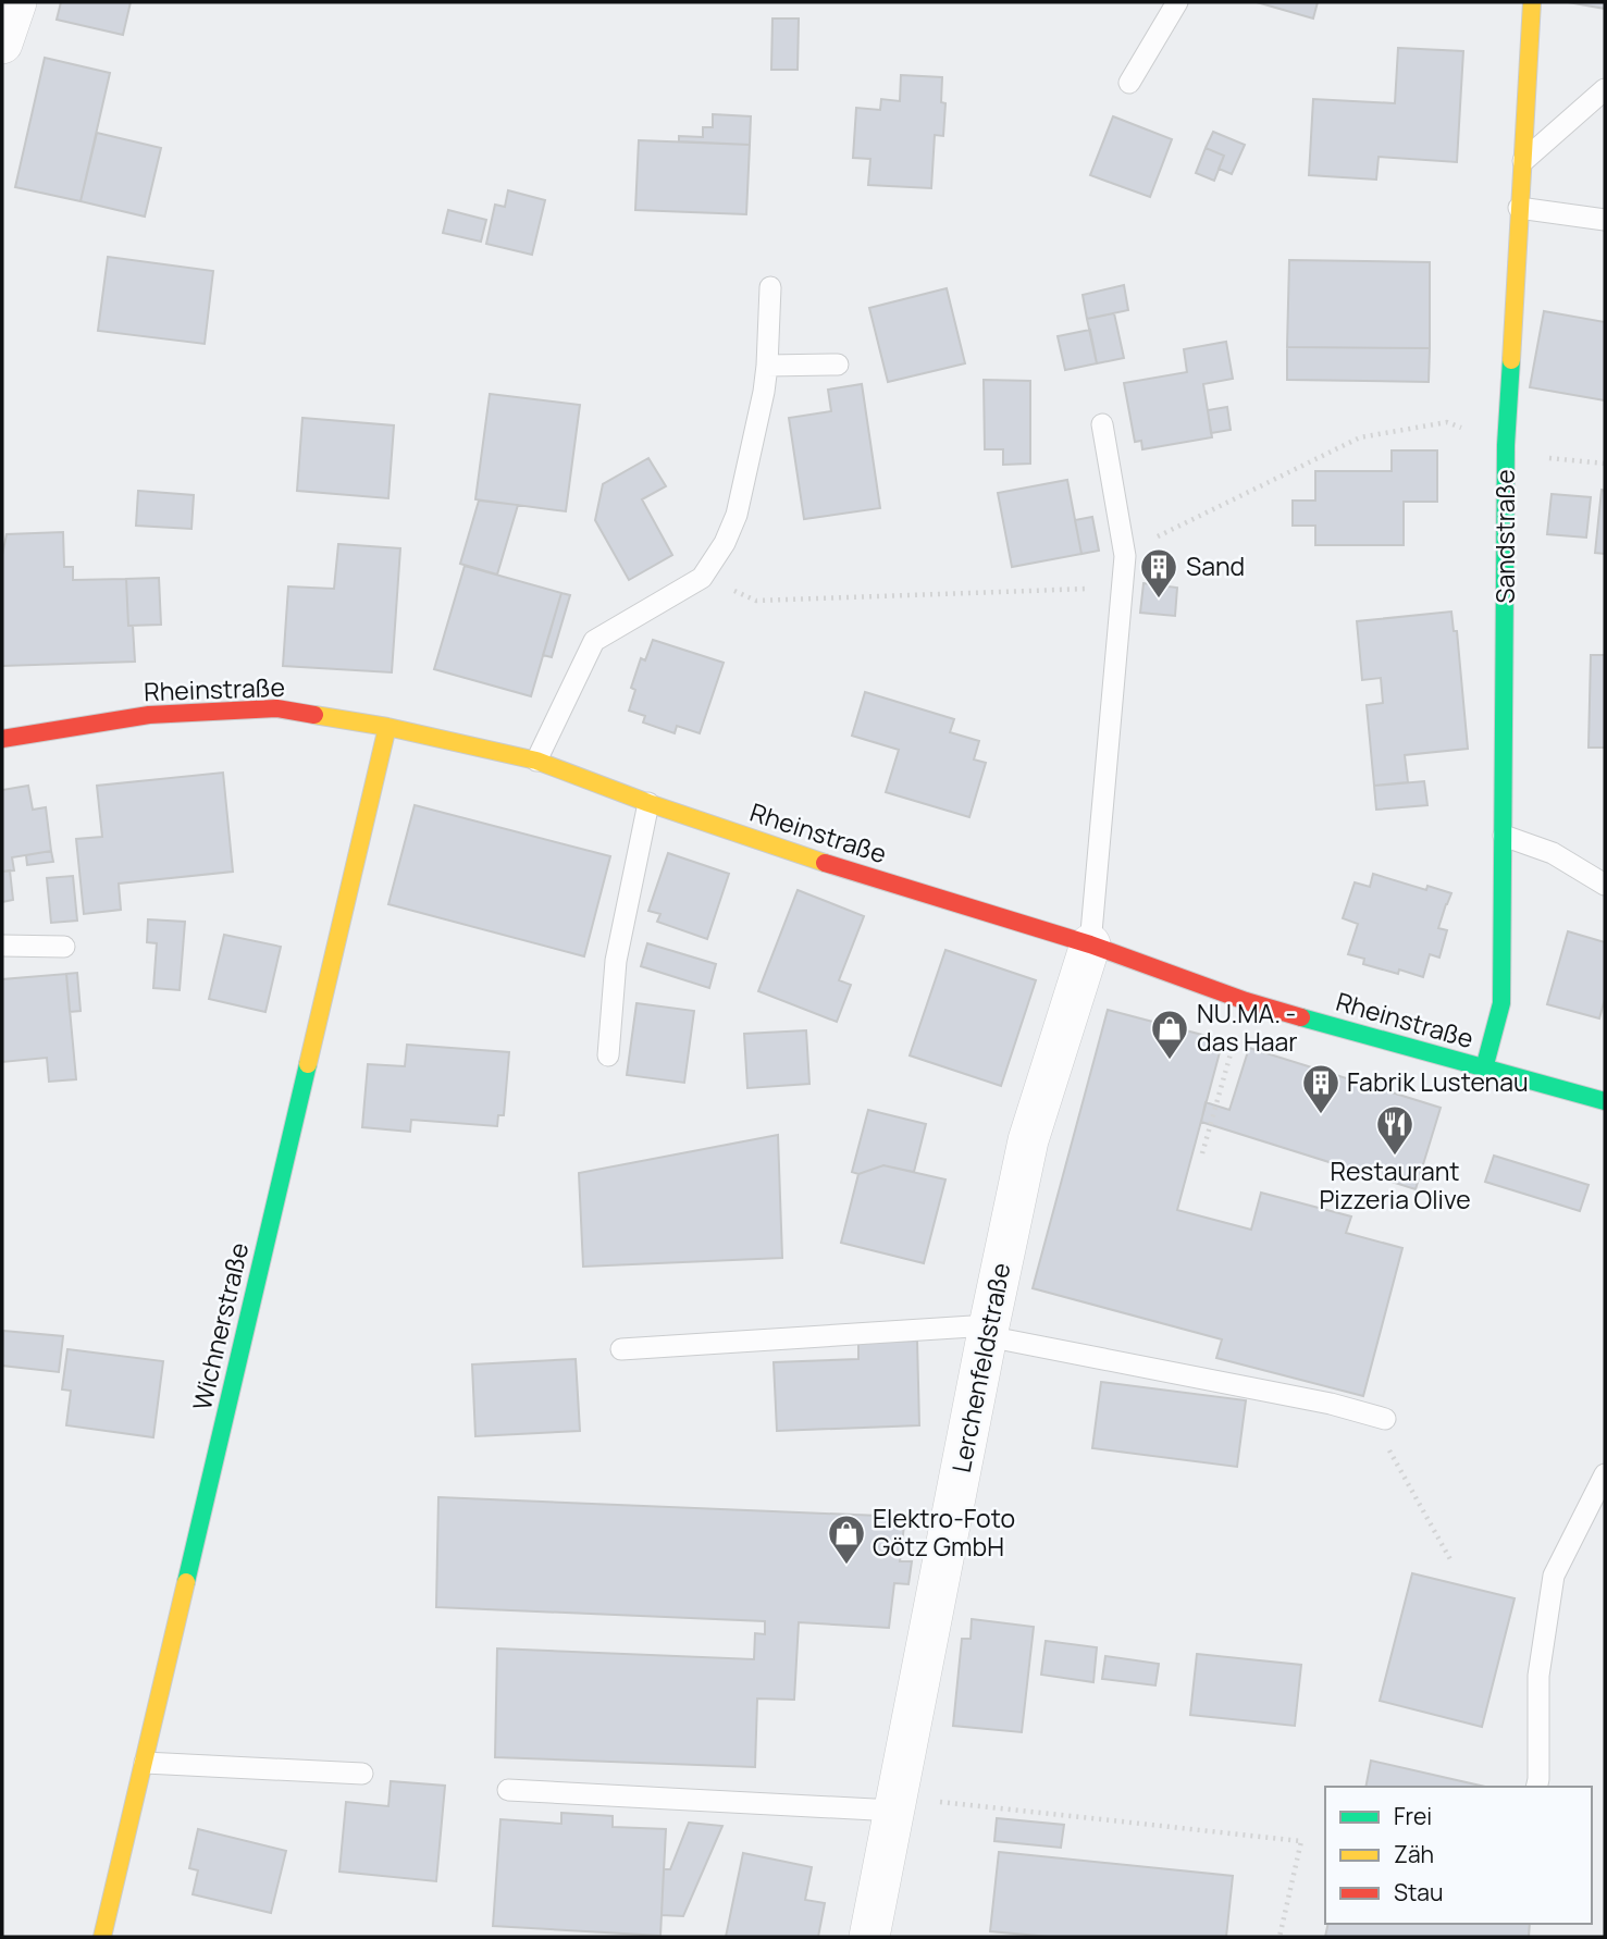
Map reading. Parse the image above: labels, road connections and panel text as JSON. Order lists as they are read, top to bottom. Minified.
{"streets":{"street":["Sandstraße","Rheinstraße","Wichnerstraße","Lerchenfeldstraße"]},"crossings":[["Sandstraße","Rheinstraße"],["Rheinstraße","Wichnerstraße"],["Rheinstraße","Lerchenfeldstraße"]],"places":{"building":["Sand","Fabrik Lustenau"],"shop":["NU.MA. - das Haar","Elektro-Foto Götz GmbH"],"restaurant":["Restaurant Pizzeria Olive"]},"legend":["Frei","Zäh","Stau"]}
